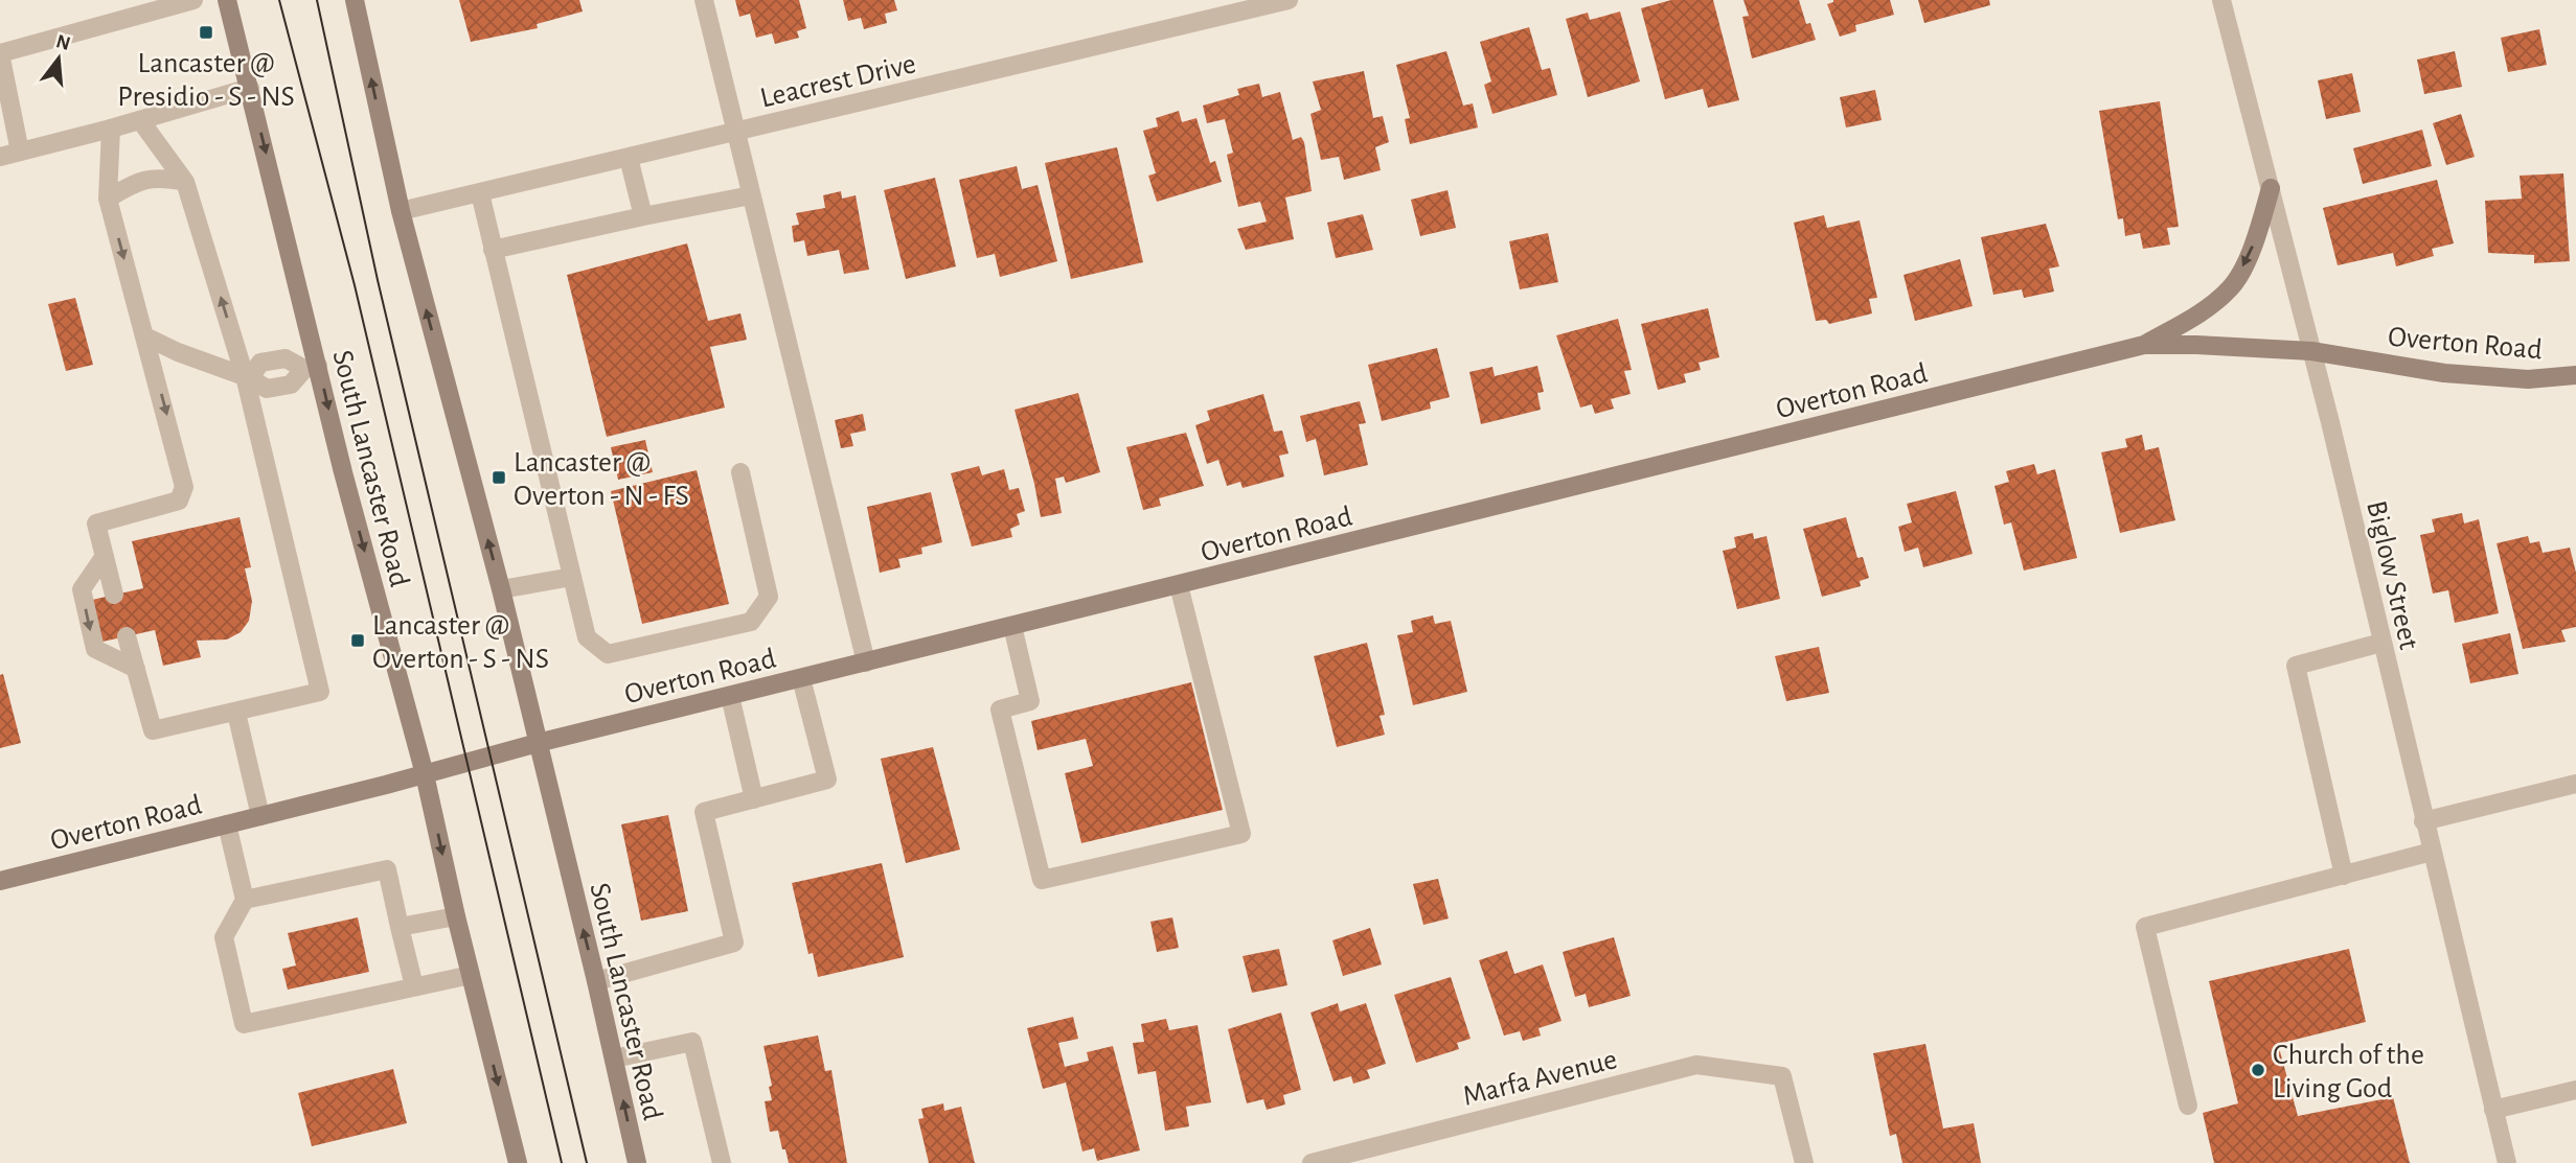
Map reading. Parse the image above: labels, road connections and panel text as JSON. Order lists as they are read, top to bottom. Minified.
{"streets":{"street":["Leacrest Drive","Overton Road","South Lancaster Road","Biglow Street","Marfa Avenue"]},"crossings":[["Leacrest Drive","South Lancaster Road"],["Overton Road","South Lancaster Road"],["Overton Road","Biglow Street"]],"places":{"transit":["Lancaster @ Presidio - S - NS","Lancaster @ Overton - N - FS","Lancaster @ Overton - S - NS"],"other":["Church of the Living God"]},"north":"top"}
